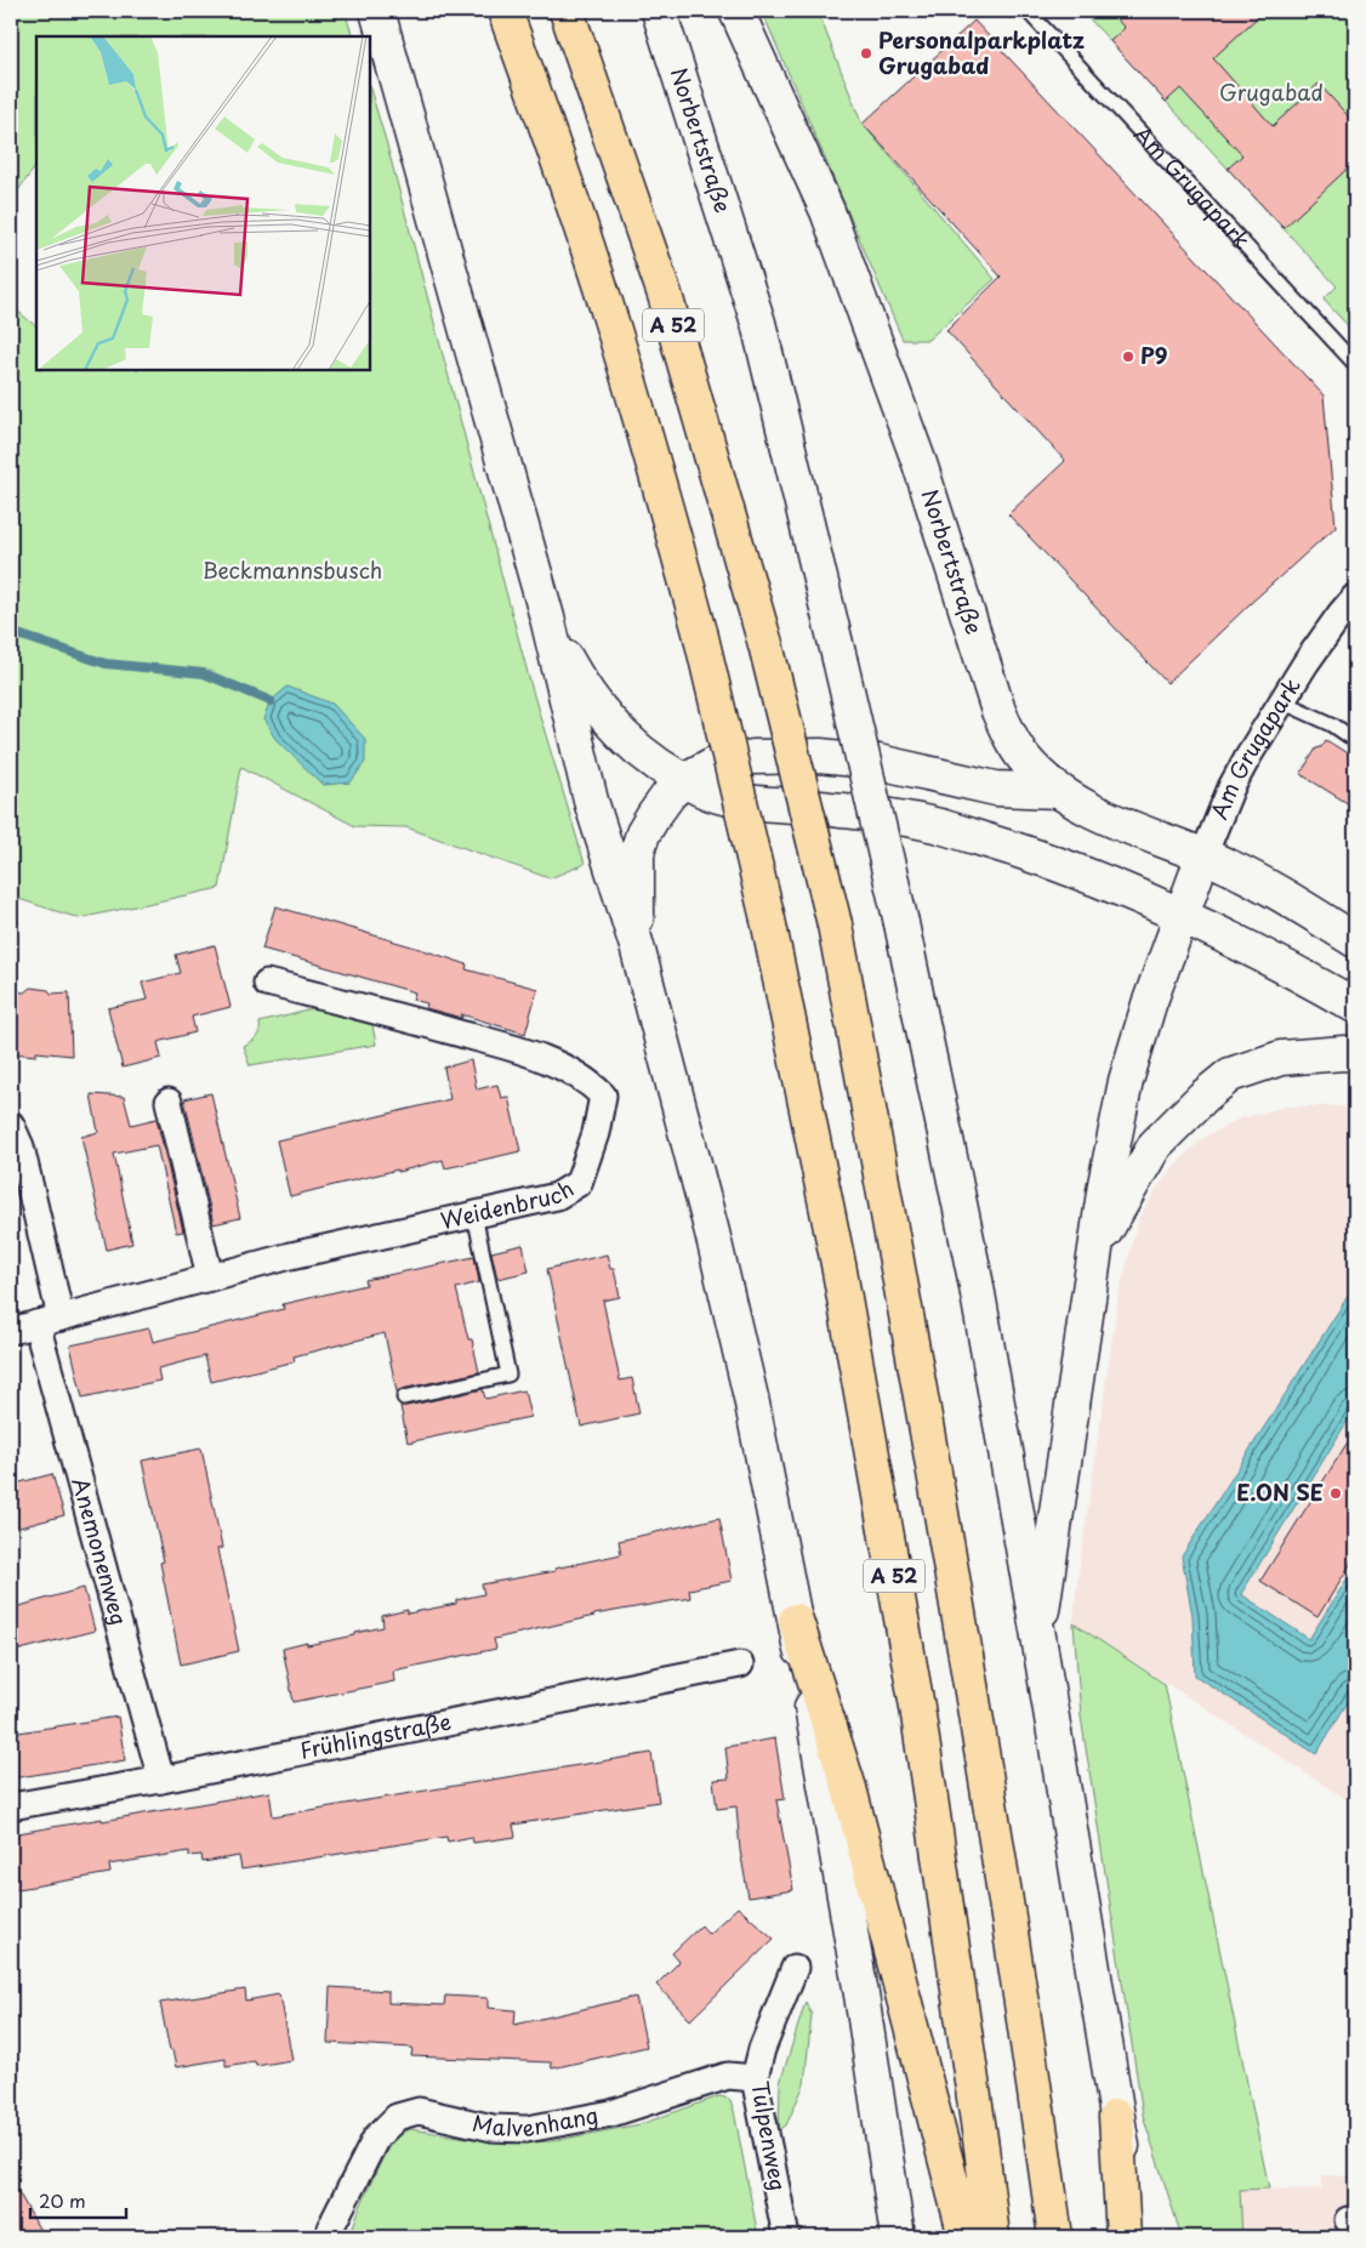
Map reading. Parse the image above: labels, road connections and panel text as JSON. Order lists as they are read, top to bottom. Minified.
{"streets":{"highway":["A 52"],"main road":["Norbertstraße","Am Grugapark"],"street":["Weidenbruch","Anemonenweg","Frühlingstraße","Malvenhang","Tulpenweg"]},"crossings":[["Norbertstraße","Am Grugapark"],["Weidenbruch","Anemonenweg"],["Anemonenweg","Frühlingstraße"],["Malvenhang","Tulpenweg"]],"parks":["Grugabad","Beckmannsbusch"],"places":["Personalparkplatz Grugabad","P9","E.ON SE"],"scale_bar":"20 m"}
